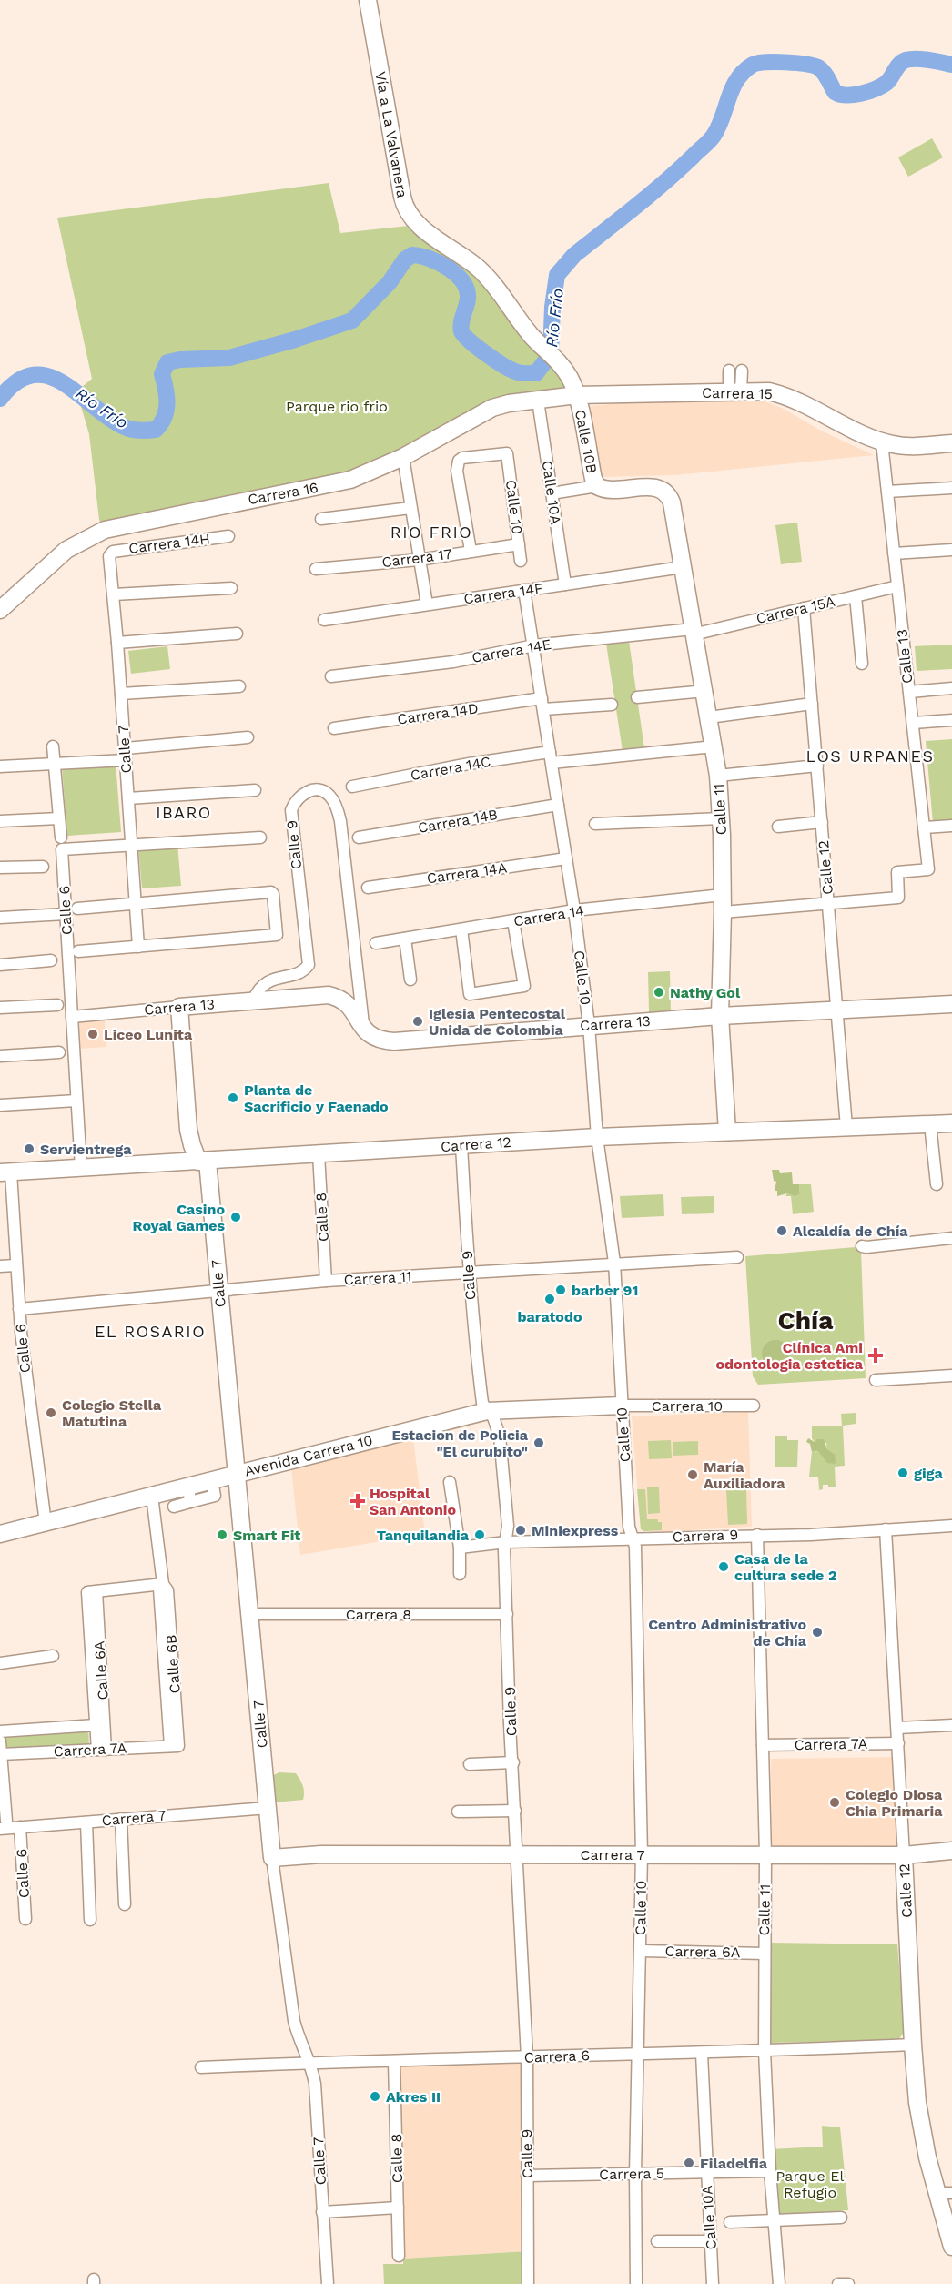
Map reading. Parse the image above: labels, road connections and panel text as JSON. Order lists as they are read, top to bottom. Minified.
{"streets":{"street":["Vía a La Valvanera","Carrera 15","Calle 10B","Calle 10A","Carrera 16","Calle 10","Carrera 14H","Carrera 17","Carrera 14F","Carrera 15A","Carrera 14E","Calle 13","Carrera 14D","Calle 7","Carrera 14C","Calle 11","Carrera 14B","Calle 9","Calle 12","Carrera 14A","Calle 6","Carrera 14","Carrera 13","Carrera 12","Calle 8","Carrera 11","Carrera 10","Avenida Carrera 10","Carrera 9","Carrera 8","Calle 6B","Calle 6A","Carrera 7A","Carrera 7","Carrera 6A","Carrera 6","Carrera 5"]},"crossings":[["Vía a La Valvanera","Carrera 15"],["Vía a La Valvanera","Calle 10B"],["Vía a La Valvanera","Carrera 16"],["Carrera 15","Calle 10B"],["Carrera 15","Carrera 16"],["Carrera 15","Calle 13"],["Calle 10B","Carrera 16"],["Calle 10B","Calle 11"],["Calle 10A","Carrera 16"],["Calle 10A","Carrera 14F"],["Calle 10A","Carrera 6"],["Calle 10A","Carrera 5"],["Calle 10","Carrera 17"],["Calle 10","Carrera 14F"],["Calle 10","Carrera 14E"],["Calle 10","Carrera 14D"],["Calle 10","Carrera 14C"],["Calle 10","Carrera 14B"],["Calle 10","Carrera 14A"],["Calle 10","Carrera 14"],["Calle 10","Carrera 13"],["Calle 10","Carrera 12"],["Calle 10","Carrera 11"],["Calle 10","Carrera 10"],["Calle 10","Avenida Carrera 10"],["Calle 10","Carrera 9"],["Calle 10","Carrera 7"],["Calle 10","Carrera 6A"],["Calle 10","Carrera 6"],["Calle 10","Carrera 5"],["Carrera 14H","Calle 7"],["Carrera 14F","Calle 11"],["Carrera 15A","Carrera 14E"],["Carrera 15A","Calle 13"],["Carrera 15A","Calle 11"],["Carrera 15A","Calle 12"],["Carrera 14E","Calle 11"],["Calle 13","Calle 12"],["Calle 7","Calle 6"],["Calle 7","Carrera 13"],["Calle 7","Carrera 12"],["Calle 7","Carrera 11"],["Calle 7","Avenida Carrera 10"],["Calle 7","Carrera 8"],["Calle 7","Carrera 7"],["Calle 7","Carrera 6"],["Carrera 14C","Calle 11"],["Calle 11","Carrera 14"],["Calle 11","Carrera 13"],["Calle 11","Carrera 12"],["Calle 11","Carrera 9"],["Calle 11","Carrera 7A"],["Calle 11","Carrera 7"],["Calle 11","Carrera 6A"],["Calle 11","Carrera 6"],["Calle 11","Carrera 5"],["Calle 9","Carrera 13"],["Calle 9","Carrera 12"],["Calle 9","Carrera 11"],["Calle 9","Avenida Carrera 10"],["Calle 9","Carrera 9"],["Calle 9","Carrera 8"],["Calle 9","Carrera 7"],["Calle 9","Carrera 6"],["Calle 9","Carrera 5"],["Calle 12","Carrera 13"],["Calle 12","Carrera 12"],["Calle 12","Carrera 9"],["Calle 12","Carrera 7A"],["Calle 12","Carrera 7"],["Calle 12","Carrera 6"],["Calle 6","Carrera 13"],["Calle 6","Carrera 12"],["Calle 6","Carrera 11"],["Calle 6","Avenida Carrera 10"],["Calle 6","Carrera 7"],["Carrera 12","Calle 8"],["Calle 8","Carrera 11"],["Calle 8","Carrera 6"],["Carrera 10","Avenida Carrera 10"],["Avenida Carrera 10","Calle 6B"],["Calle 6B","Carrera 7A"],["Calle 6A","Carrera 7A"]],"districts":["RIO FRIO","LOS URPANES","IBARO","Chía","EL ROSARIO"],"water":["Río Frío"],"parks":["Parque rio frio","Parque El Refugio"],"places":{"other":["Nathy Gol","Iglesia Pentecostal Unida de Colombia","Liceo Lunita","Planta de Sacrificio y Faenado","Servientrega","Casino Royal Games","Alcaldía de Chía","barber 91","baratodo","Colegio Stella Matutina","Estacion de Policia \"El curubito\"","giga","María Auxiliadora","Miniexpress","Smart Fit","Tanquilandia","Casa de la cultura sede 2","Centro Administrativo de Chía","Colegio Diosa Chia Primaria","Akres II","Filadelfia"],"health":["Clínica Ami odontologia estetica","Hospital San Antonio"]}}
